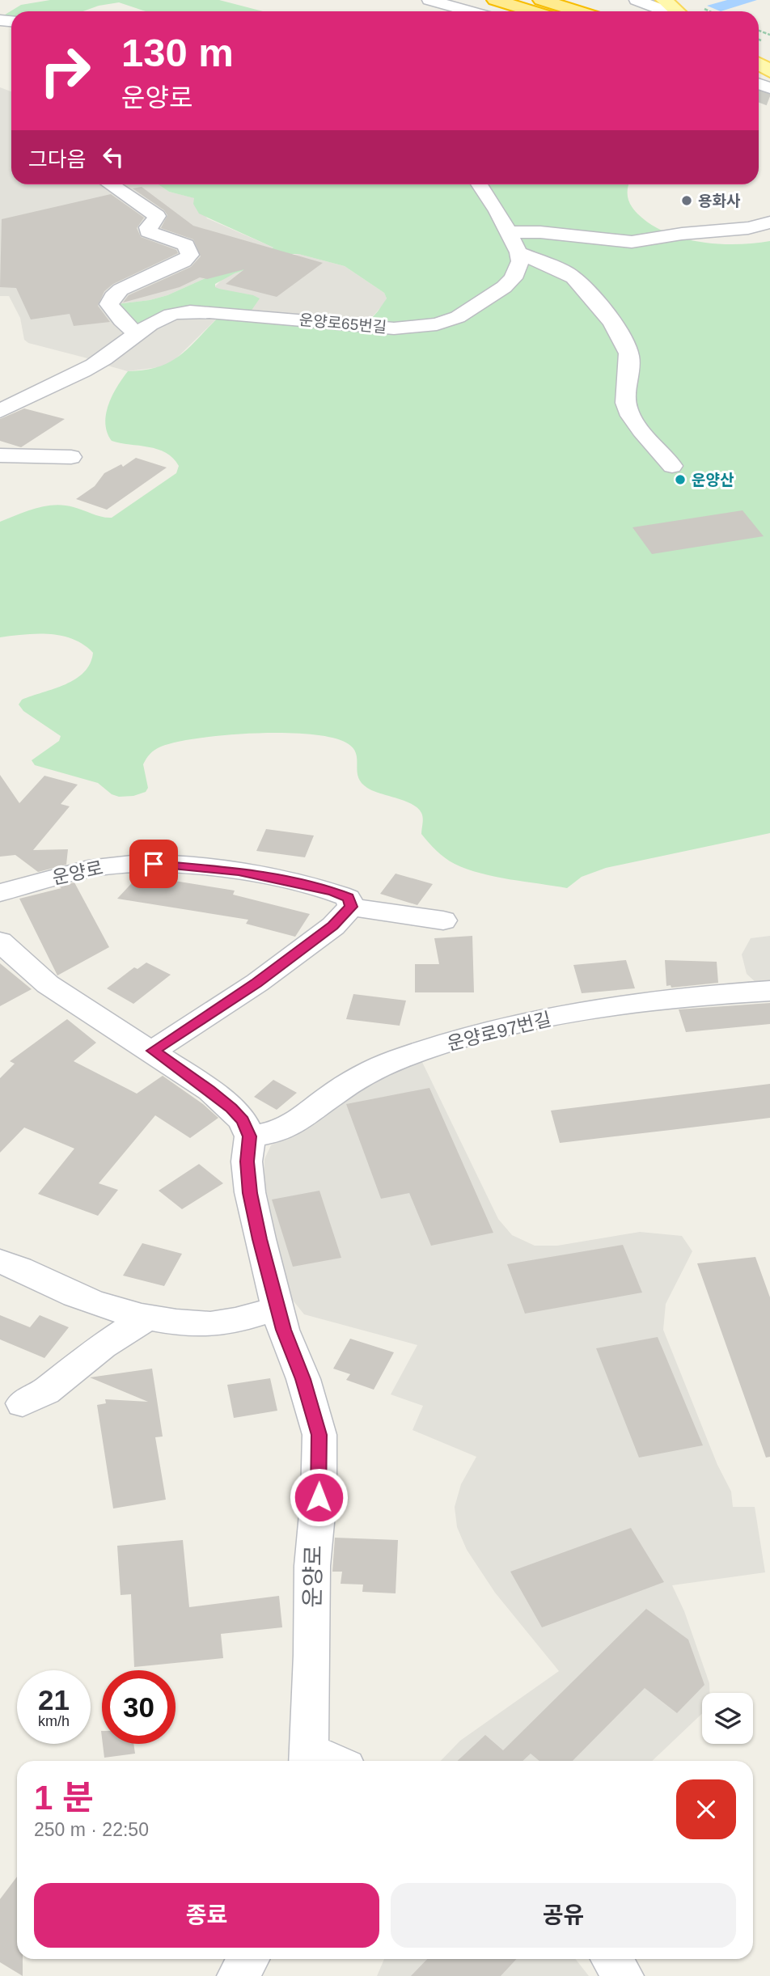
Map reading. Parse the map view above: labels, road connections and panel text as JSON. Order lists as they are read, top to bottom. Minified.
{"streets":{"street":["운양로65번길","운양로","운양로97번길"]},"crossings":[["운양로","운양로97번길"]],"places":["용화사","운양산"],"page":{"turn":["130 m","운양로"],"then":"그다음","speed":"21 km/h","limit":"30","heading":["1 분","250 m · 22:50"],"buttons":["종료","공유"]}}
